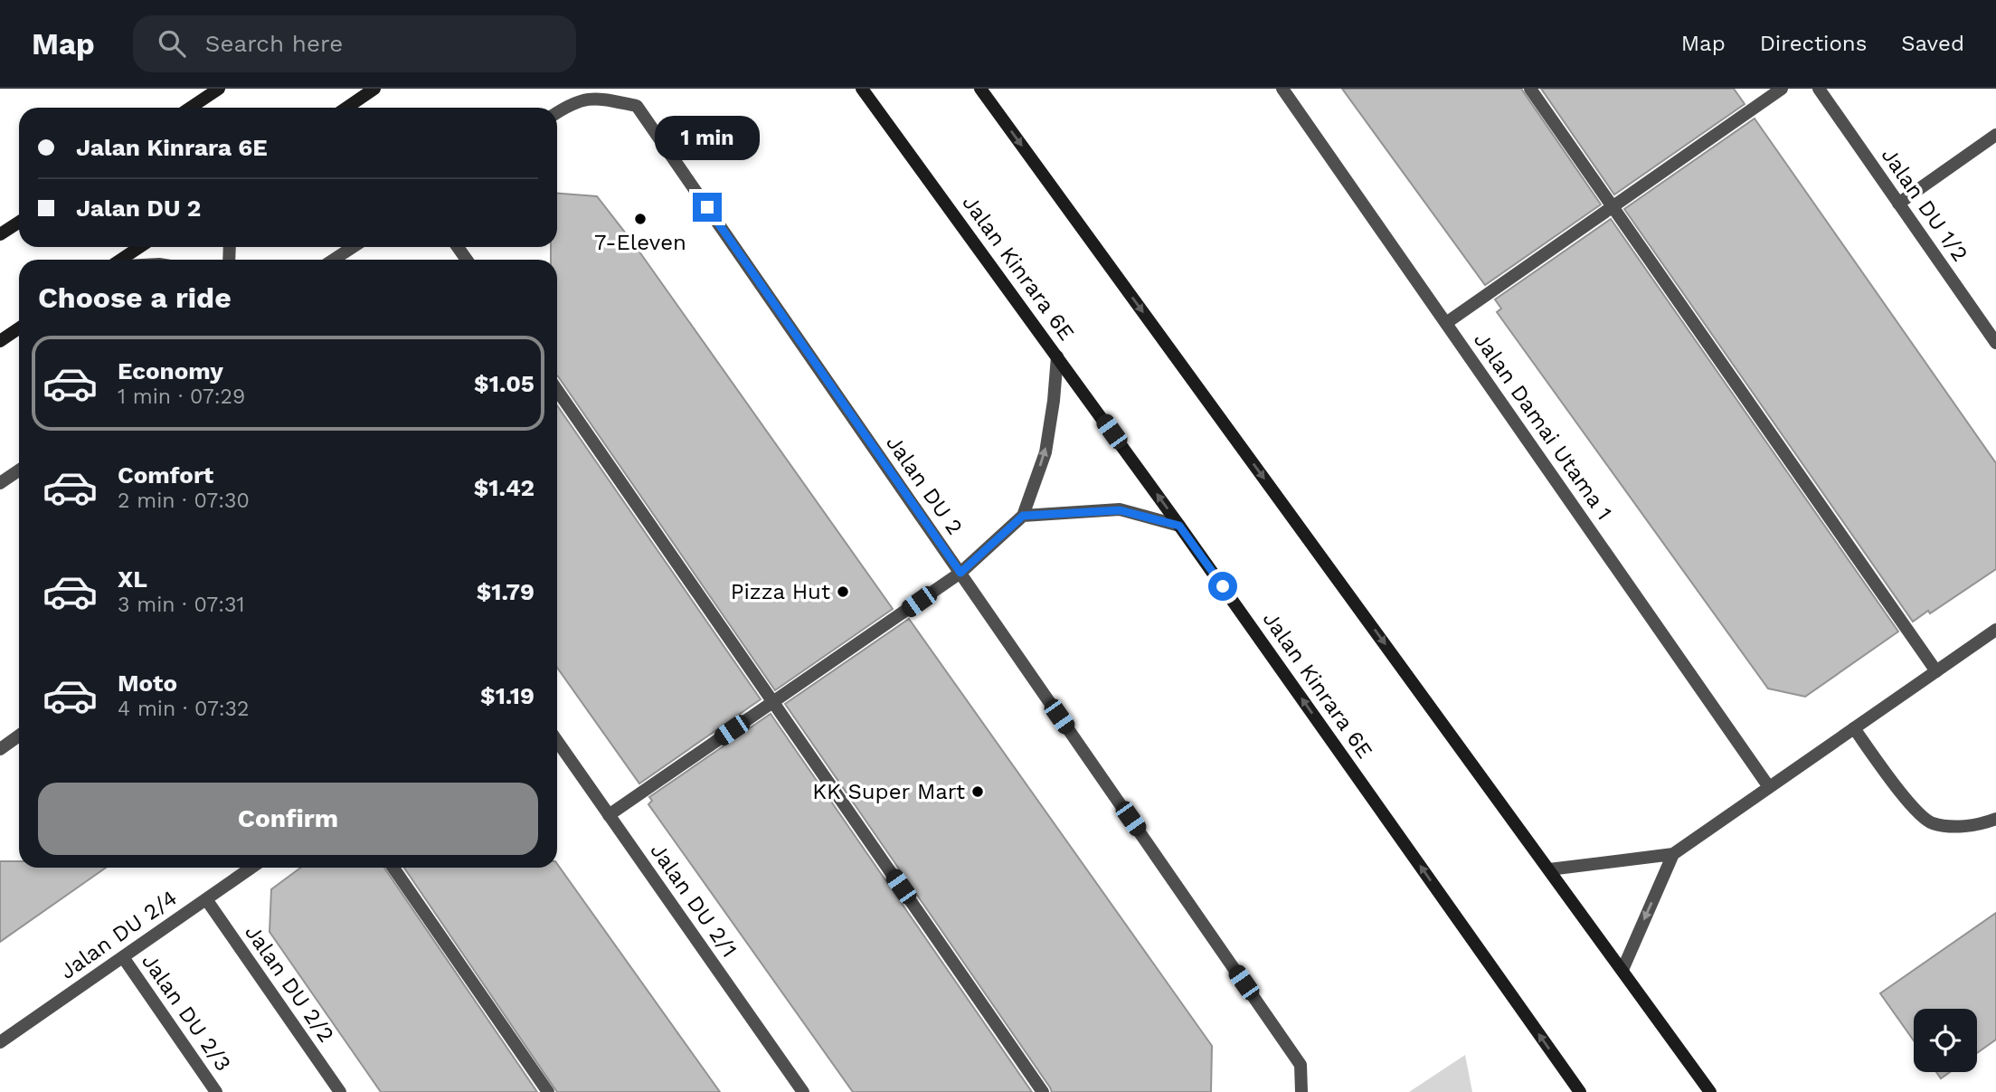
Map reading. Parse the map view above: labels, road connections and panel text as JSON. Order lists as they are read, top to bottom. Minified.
{"streets":{"street":["Jalan DU 1/2","Jalan Kinrara 6E","Jalan Damai Utama 1","Jalan DU 2","Jalan DU 2/1","Jalan DU 2/4","Jalan DU 2/2","Jalan DU 2/3"]},"crossings":[["Jalan DU 2/4","Jalan DU 2/2"],["Jalan DU 2/4","Jalan DU 2/3"]],"places":["7-Eleven","Pizza Hut","KK Super Mart"],"page":{"header":"Map","search":"Search here","nav":["Map","Directions","Saved"],"banner":["Jalan Kinrara 6E","Jalan DU 2"],"bubble":"1 min","heading":"Choose a ride","list":[{"name":"Economy","note":"1 min · 07:29","value":"$1.05"},{"name":"Comfort","note":"2 min · 07:30","value":"$1.42"},{"name":"XL","note":"3 min · 07:31","value":"$1.79"},{"name":"Moto","note":"4 min · 07:32","value":"$1.19"}],"buttons":"Confirm"}}
